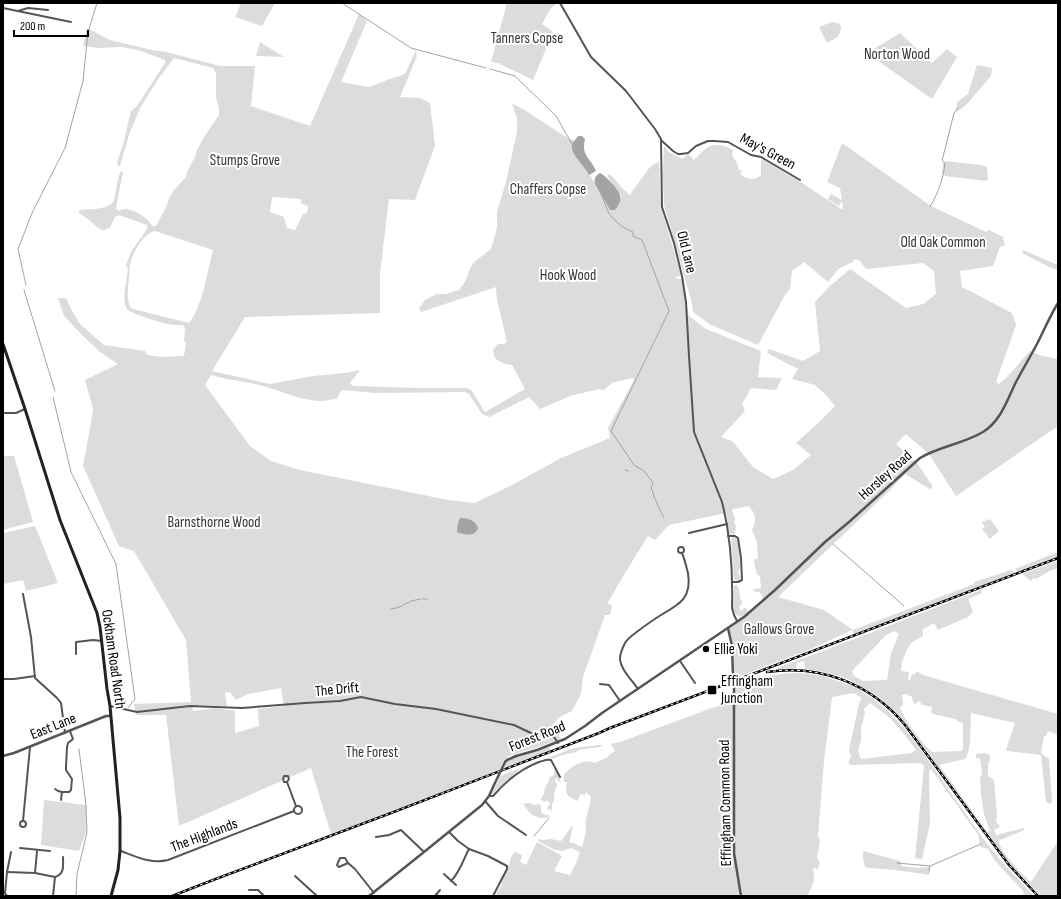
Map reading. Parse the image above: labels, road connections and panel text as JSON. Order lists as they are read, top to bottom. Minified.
{"streets":{"main road":["Ockham Road North"],"street":["May's Green","Old Lane","Horsley Road","The Drift","East Lane","Forest Road","Effingham Common Road","The Highlands"]},"crossings":[["May's Green","Old Lane"],["Old Lane","Horsley Road"],["Old Lane","Forest Road"],["Horsley Road","Forest Road"],["Ockham Road North","The Drift"],["Ockham Road North","East Lane"],["Ockham Road North","The Highlands"],["The Drift","Forest Road"],["Forest Road","Effingham Common Road"]],"parks":["Tanners Copse","Norton Wood","Stumps Grove","Chaffers Copse","Old Oak Common","Hook Wood","Barnsthorne Wood","Gallows Grove","The Forest"],"places":{"other":["Ellie Yoki"],"transit":["Effingham Junction"]},"scale_bar":"200 m"}
